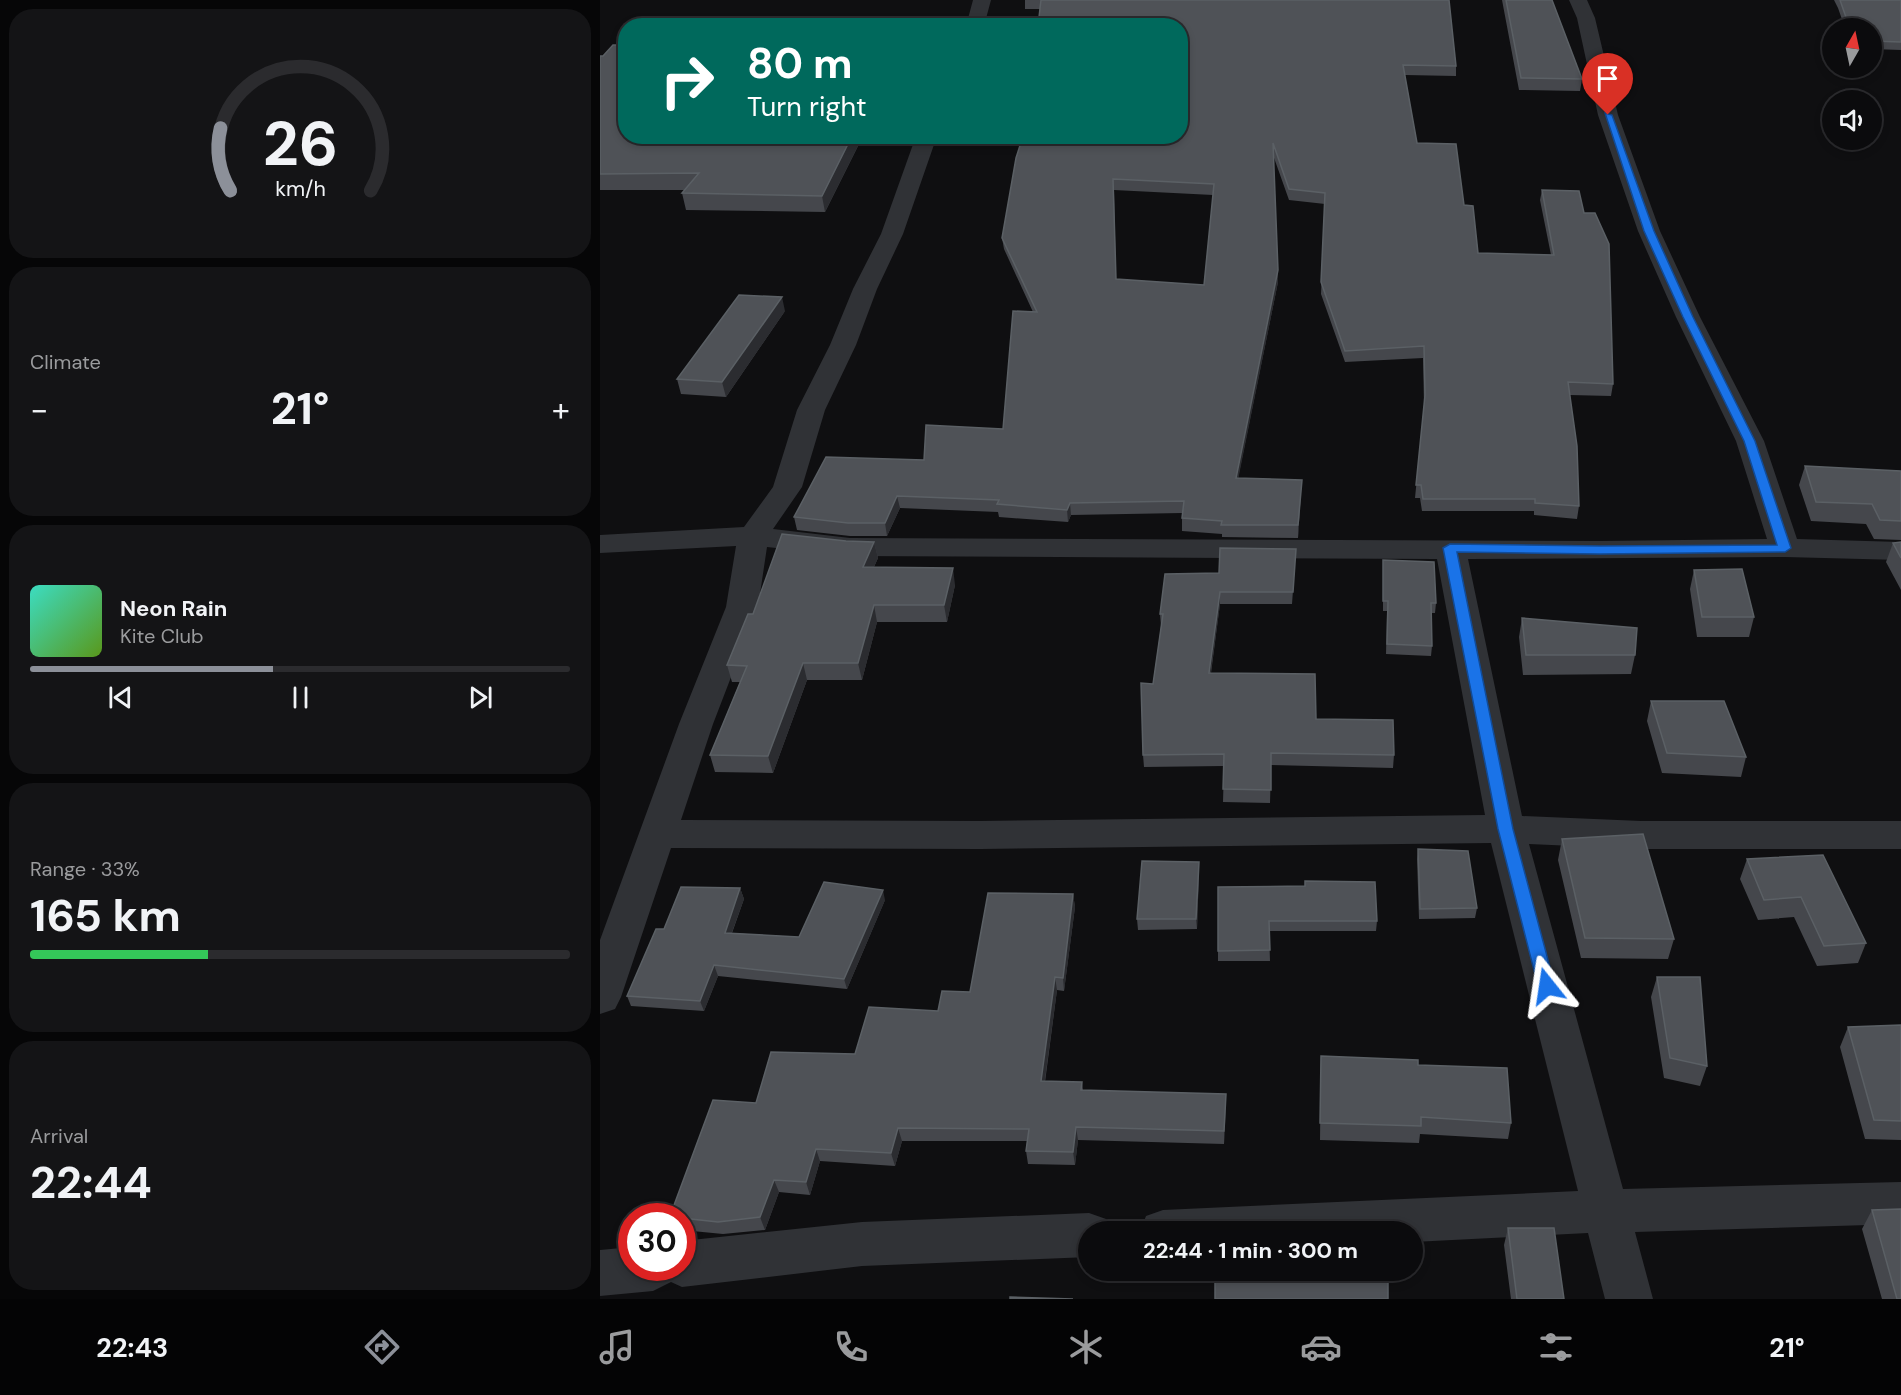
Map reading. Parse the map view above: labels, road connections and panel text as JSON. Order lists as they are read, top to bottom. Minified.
{"north":"top","page":{"turn":["80 m","Turn right"],"tile":["Climate",["Range · 33%","165 km"],["Arrival","22:44"]],"heat":["−","21°","+"],"song":["Neon Rain","Kite Club"],"limit":"30","trip":"22:44 · 1 min · 300 m","tabs":["22:43","21°"],"gauge":["26","km/h"]}}
